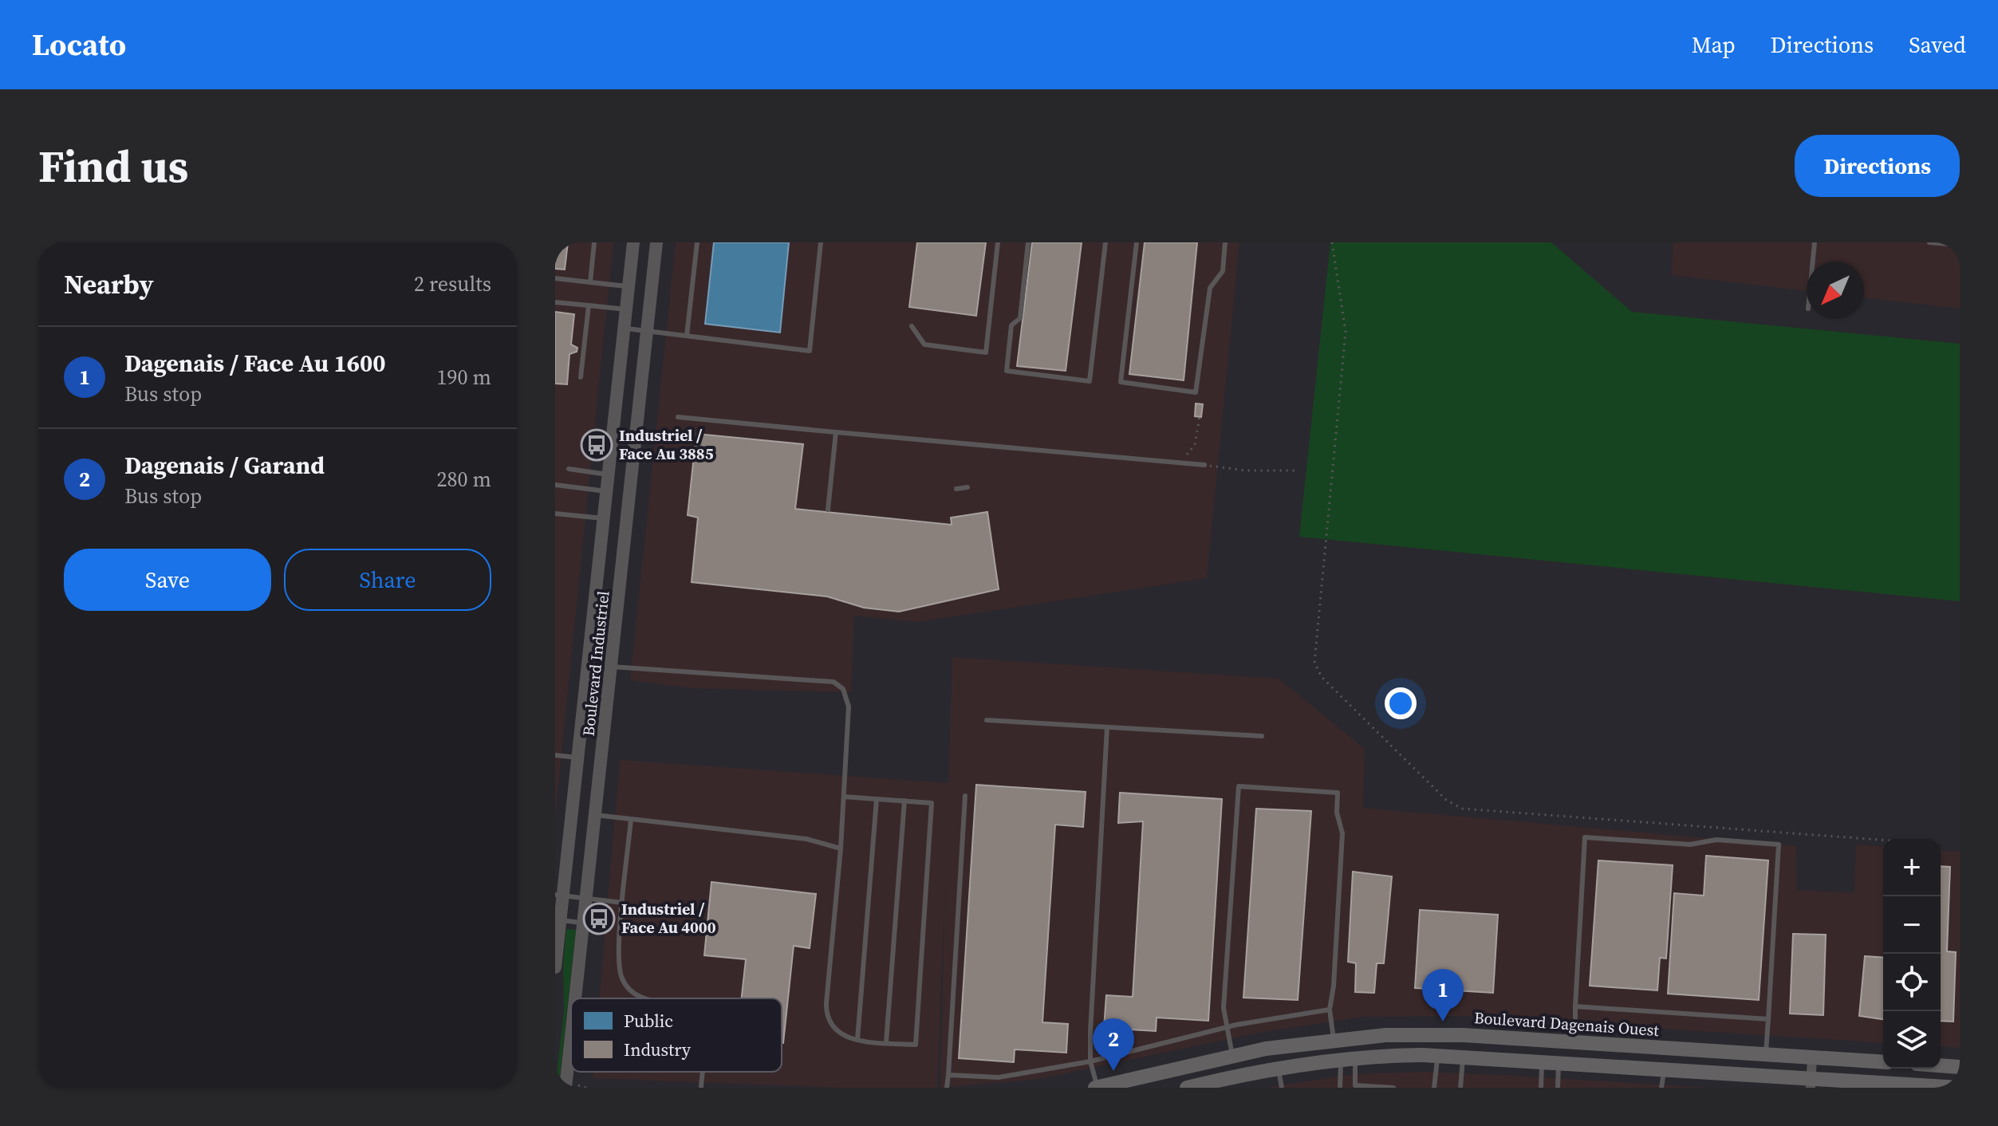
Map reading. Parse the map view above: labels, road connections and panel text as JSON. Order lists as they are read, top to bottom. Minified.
{"streets":{"main road":["Boulevard Dagenais Ouest"],"street":["Boulevard Industriel"]},"places":{"bus stop":["Industriel / Face Au 3885","Industriel / Face Au 4000"]},"legend":["Public","Industry"],"north":"bottom left","page":{"header":"Locato","nav":["Map","Directions","Saved"],"buttons":["Directions",["Save","Share"]],"title":"Find us","heading":["Nearby","2 results"],"list":[{"mark":"1","name":"Dagenais / Face Au 1600","note":"Bus stop","value":"190 m"},{"mark":"2","name":"Dagenais / Garand","note":"Bus stop","value":"280 m"}],"map_buttons":["+","−"],"pins":["1","2"]}}
